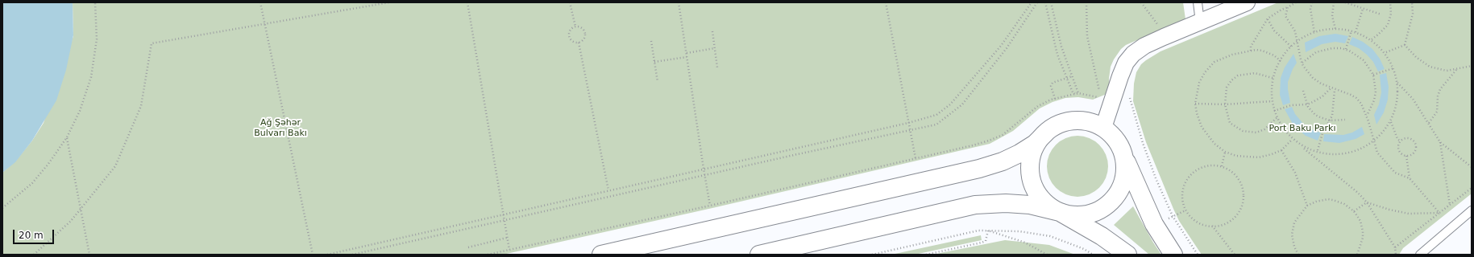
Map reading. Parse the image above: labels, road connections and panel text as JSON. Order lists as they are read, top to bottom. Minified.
{"parks":["Ağ Şəhər Bulvarı Bakı","Port Baku Parkı"],"scale_bar":"20 m"}
